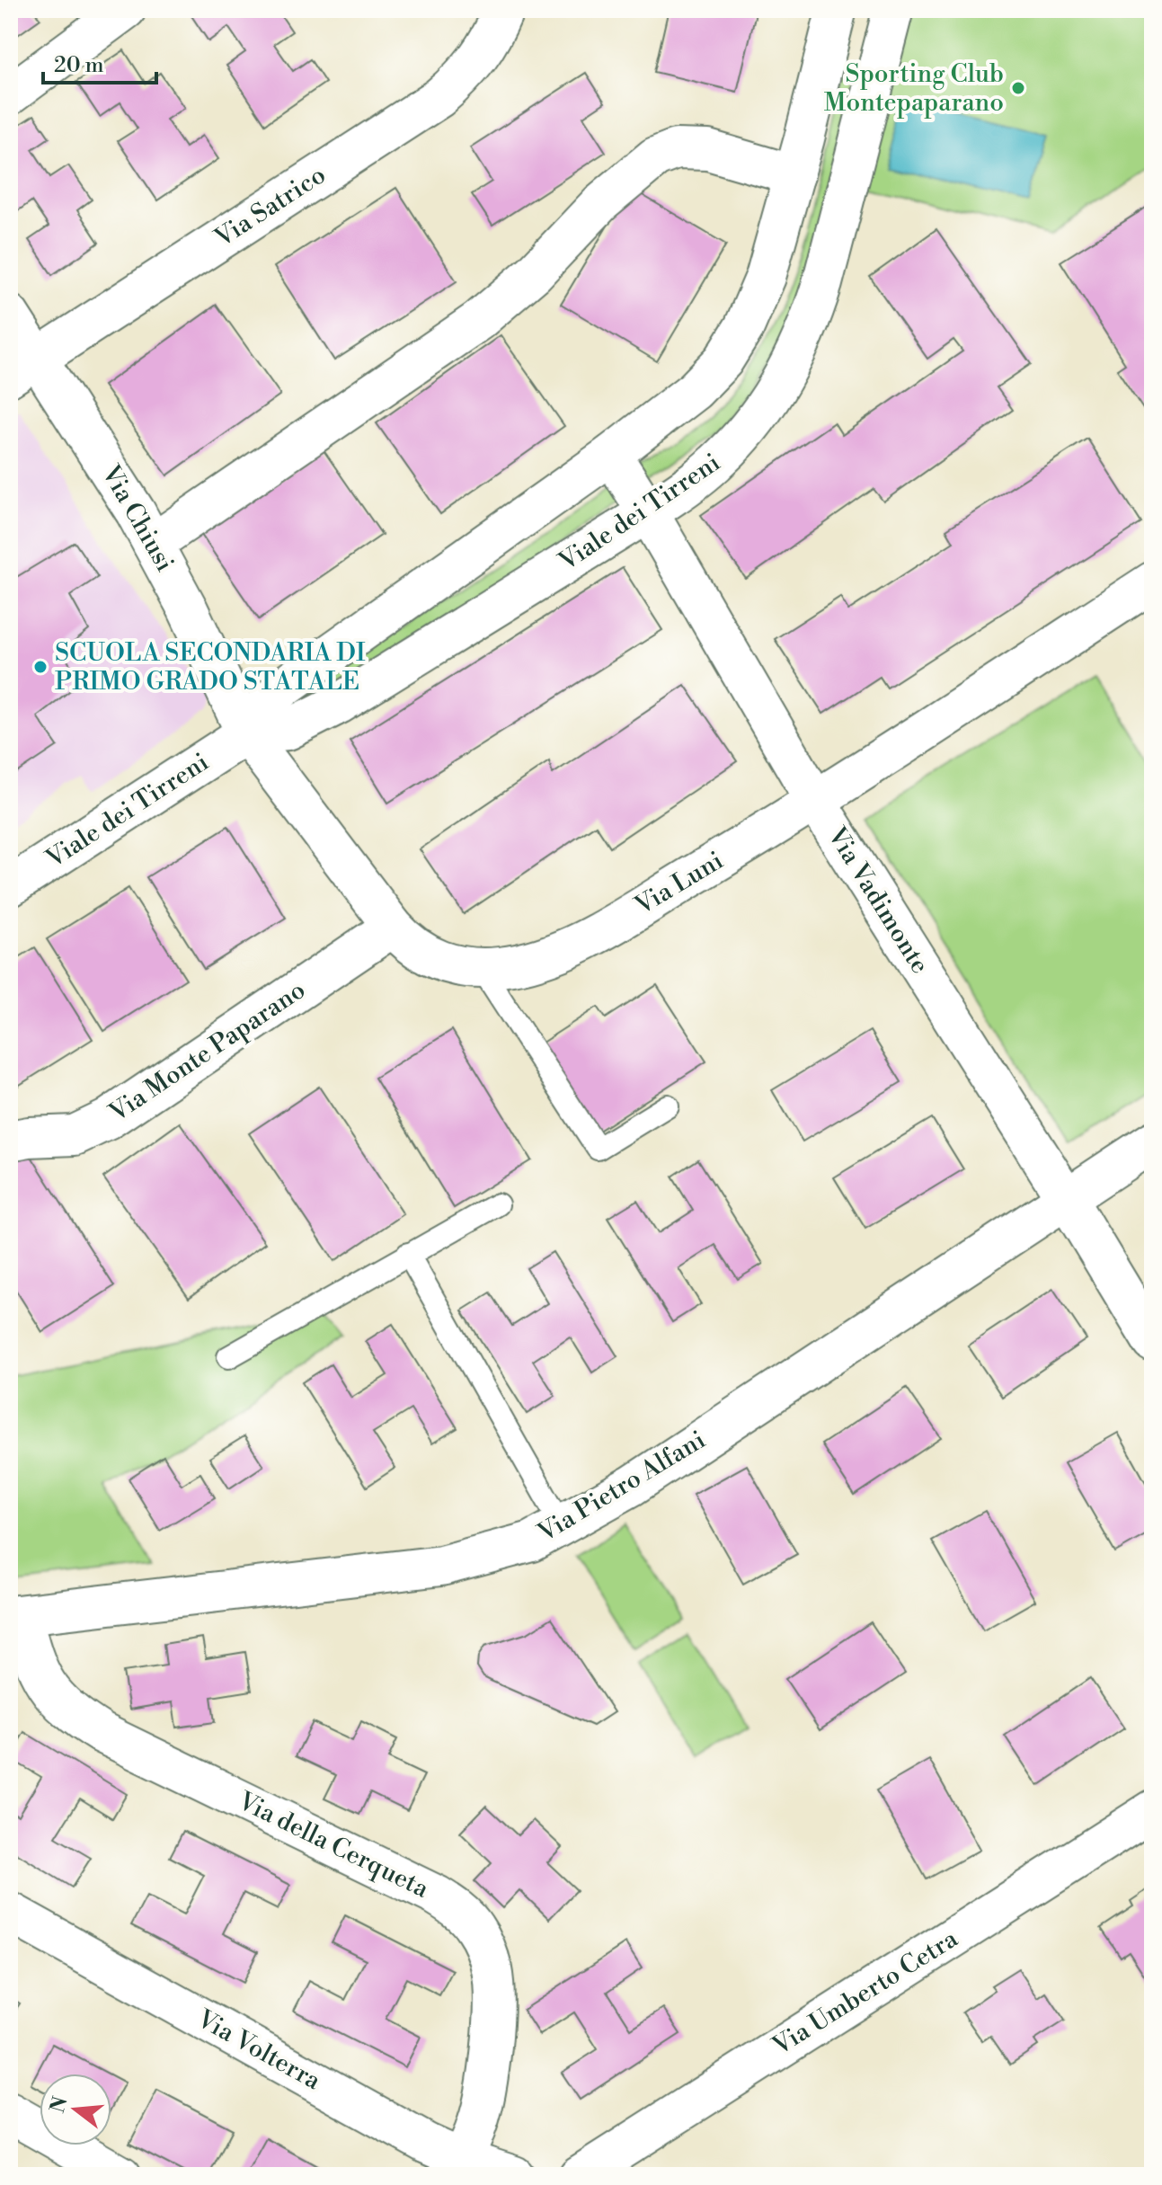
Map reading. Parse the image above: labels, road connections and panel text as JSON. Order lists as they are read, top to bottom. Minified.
{"streets":{"street":["Via Satrico","Viale dei Tirreni","Via Chiusi","Via Luni","Via Vadimonte","Via Monte Paparano","Via Pietro Alfani","Via della Cerqueta","Via Umberto Cetra","Via Volterra"]},"crossings":[["Via Satrico","Via Chiusi"],["Viale dei Tirreni","Via Chiusi"],["Viale dei Tirreni","Via Luni"],["Viale dei Tirreni","Via Vadimonte"],["Via Chiusi","Via Luni"],["Via Luni","Via Vadimonte"],["Via Luni","Via Monte Paparano"],["Via Vadimonte","Via Pietro Alfani"],["Via Pietro Alfani","Via della Cerqueta"],["Via della Cerqueta","Via Volterra"]],"places":["Sporting Club Montepaparano","SCUOLA SECONDARIA DI PRIMO GRADO STATALE"],"scale_bar":"20 m","north":"left"}
